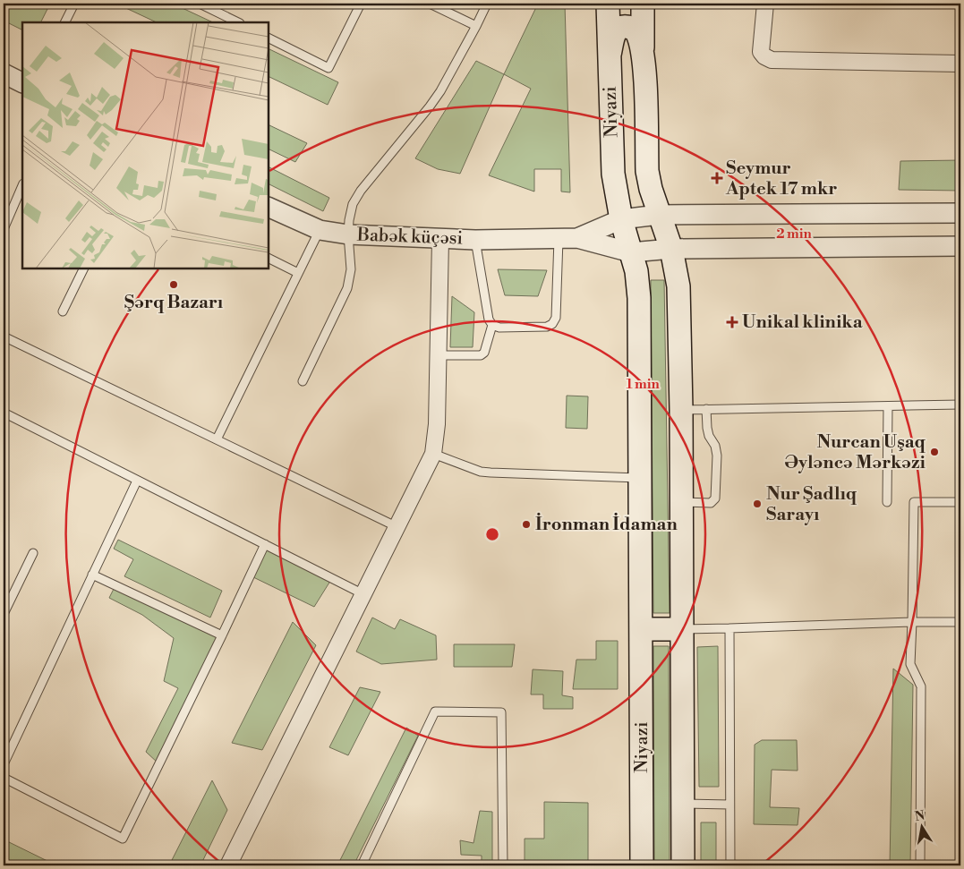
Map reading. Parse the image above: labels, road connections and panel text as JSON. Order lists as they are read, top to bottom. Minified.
{"streets":{"main road":["Niyazi"],"street":["Babək küçəsi"]},"places":{"health":["Seymur Aptek 17 mkr","Unikal klinika"],"other":["Şərq Bazarı","Nurcan Uşaq Əyləncə Mərkəzi","Nur Şadlıq Sarayı","İronman İdaman"]},"north":"top","rings":["2 min","1 min"]}
